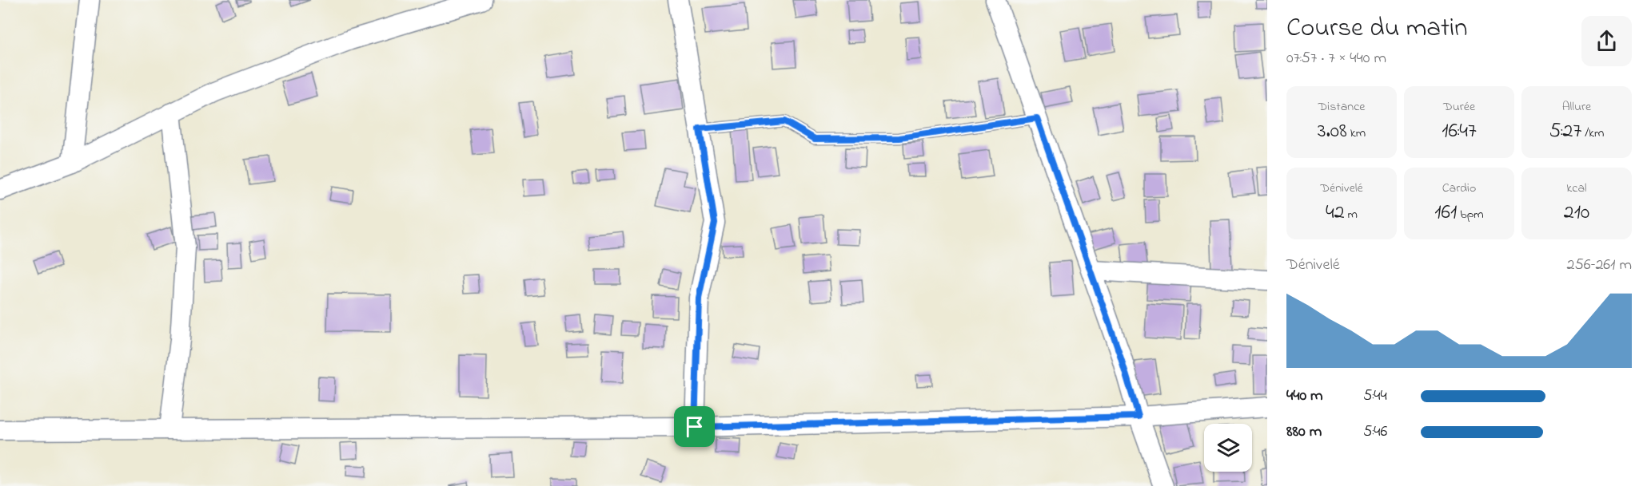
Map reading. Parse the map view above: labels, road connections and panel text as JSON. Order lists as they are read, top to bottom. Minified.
{"page":{"heading":["Course du matin","07:57 · 7 × 440 m"],"stats":[["Distance","3.08 km"],["Durée","16:47"],["Allure","5:27 /km"],["Dénivelé","42 m"],["Cardio","161 bpm"],["kcal","210"]],"chart":["Dénivelé","256–261 m"],"list":[{"name":"440 m","note":"5:44"},{"name":"880 m","note":"5:46"}]}}
